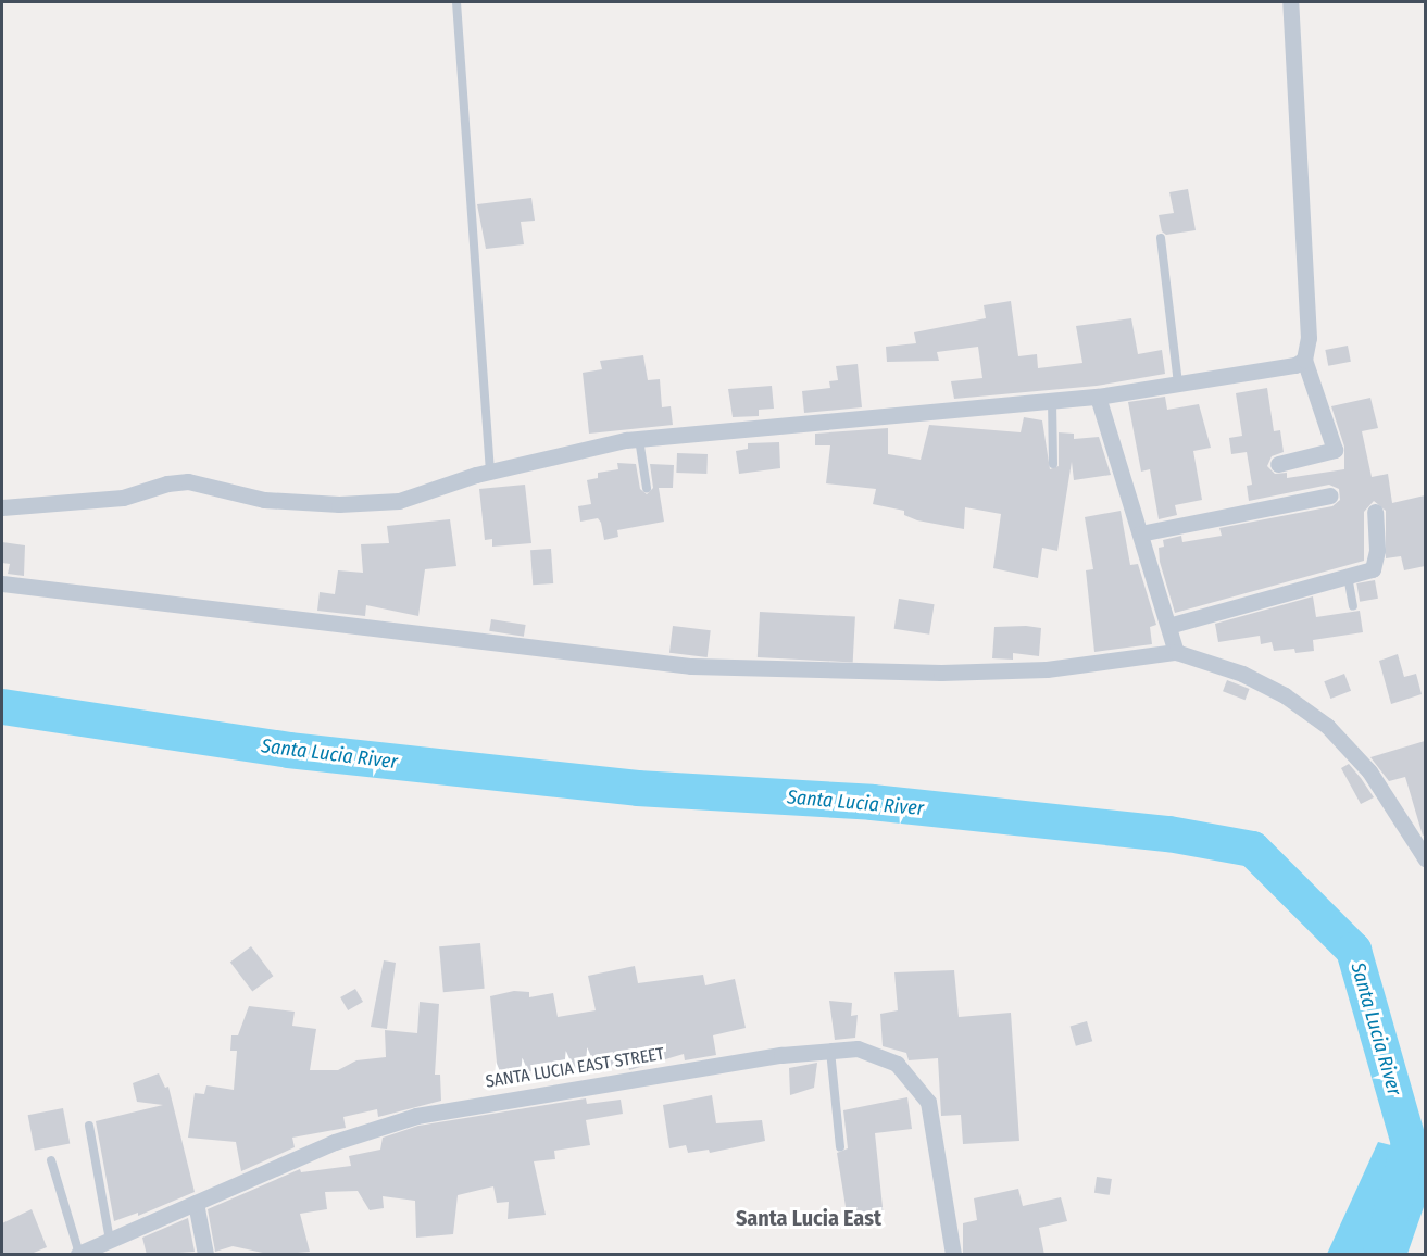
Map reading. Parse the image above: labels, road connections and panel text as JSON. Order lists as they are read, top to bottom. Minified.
{"streets":{"street":["SANTA LUCIA EAST STREET"]},"districts":["Santa Lucia East"],"water":["Santa Lucia River"]}
